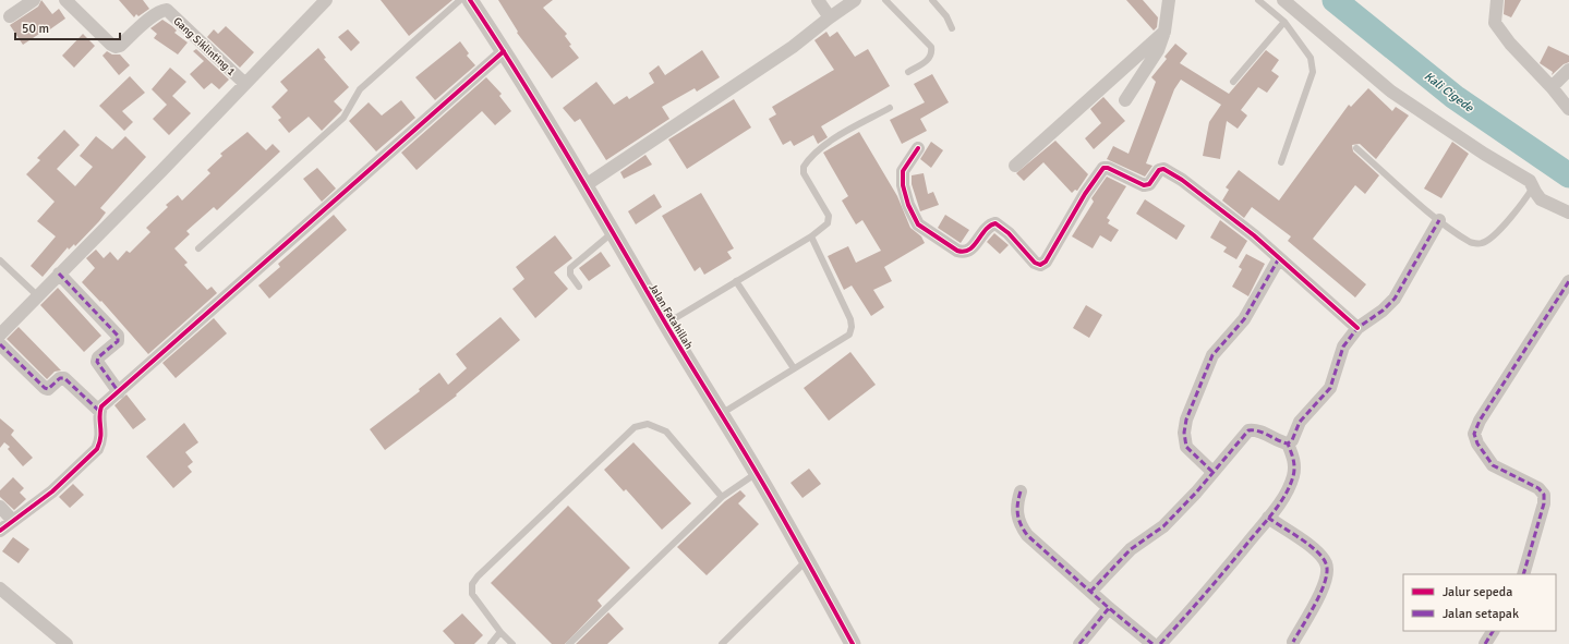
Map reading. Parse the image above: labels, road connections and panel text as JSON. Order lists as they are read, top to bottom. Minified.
{"streets":{"street":["Gang Siklinting 1","Jalan Fatahillah"]},"water":["Kali Cigede"],"legend":["Jalur sepeda","Jalan setapak"],"scale_bar":"50 m"}
